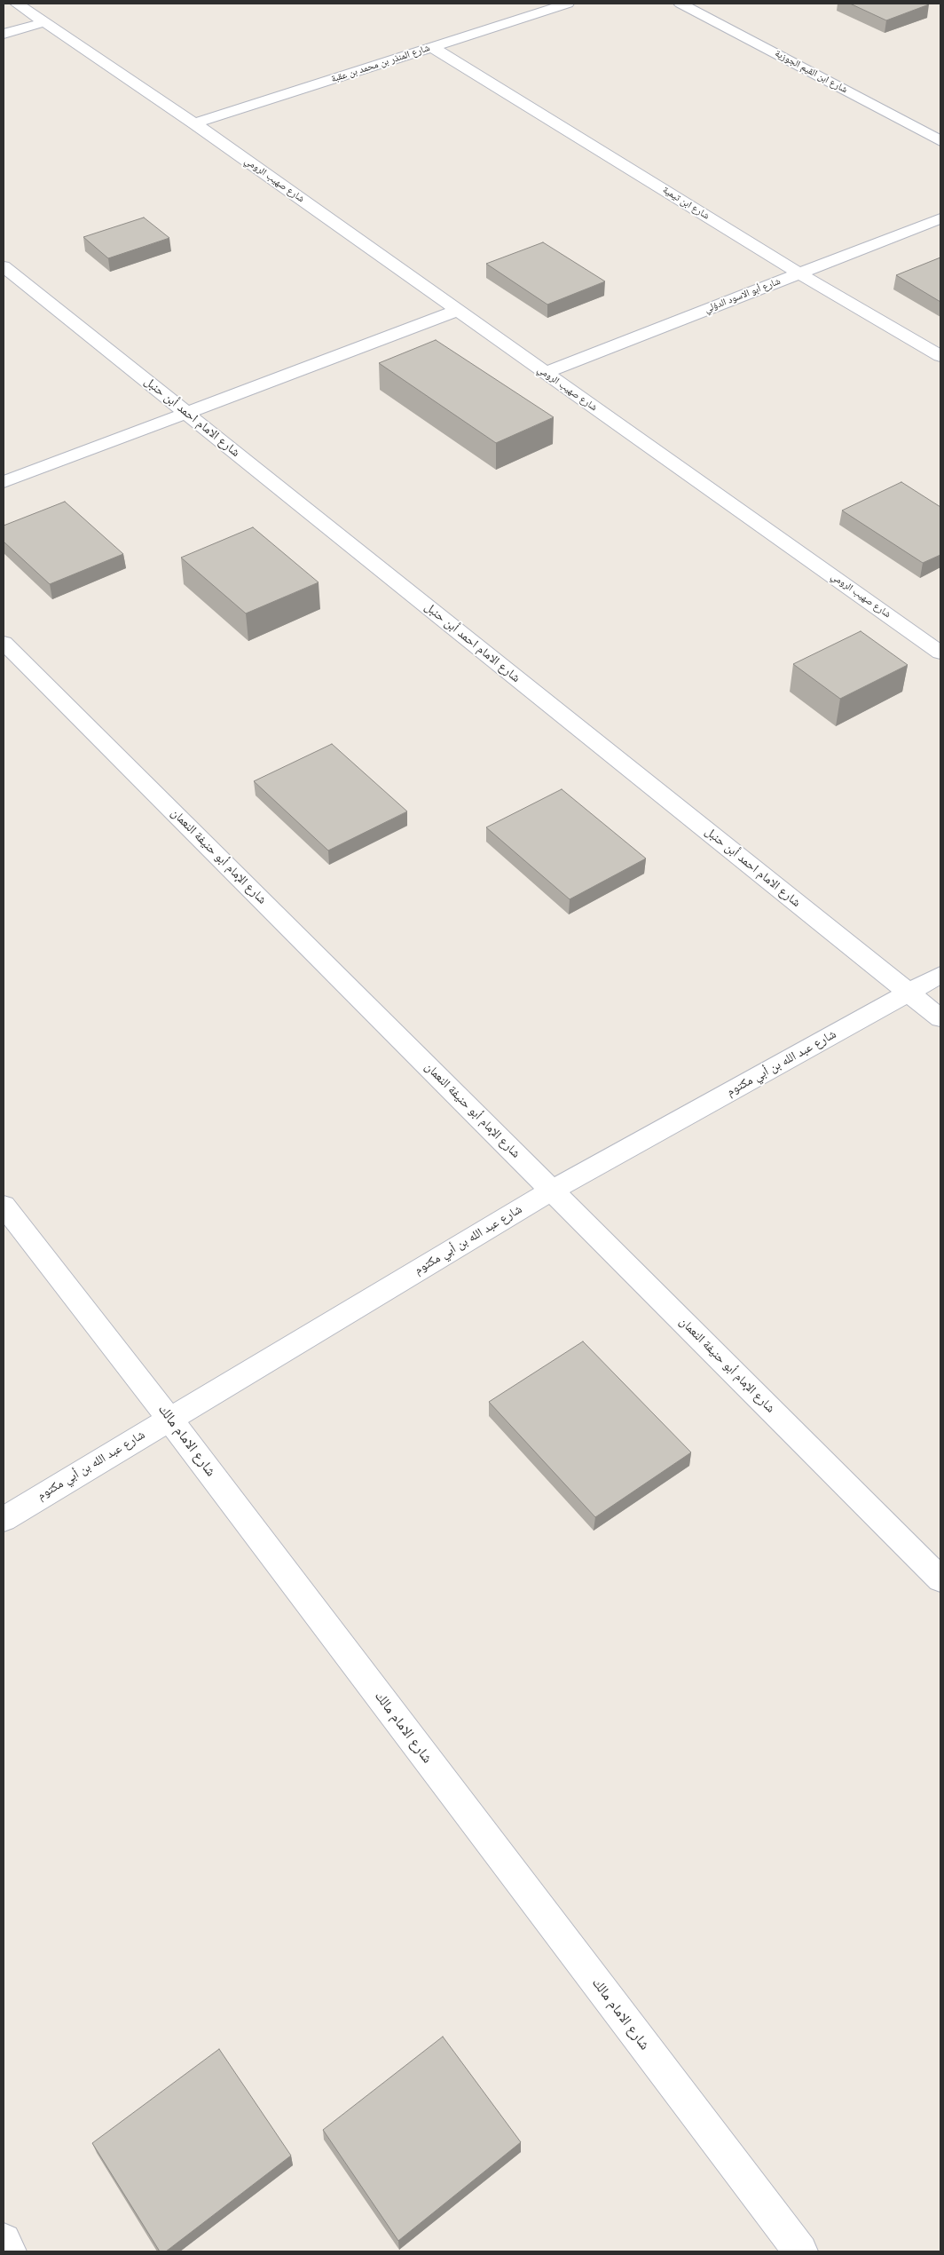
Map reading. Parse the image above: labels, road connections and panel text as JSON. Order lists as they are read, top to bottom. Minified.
{"streets":{"street":["شارع المنذر بن محمد بن عقبة","شارع ابن القيم الجوزية","شارع صهيب الرومي","شارع ابن تيمية","شارع أبو الاسود الدؤلي","شارع الامام احمد أبن حنبل","شارع الإمام أبو حنيفة النعمان","شارع عبد الله بن أبي مكتوم","شارع الامام مالك"]},"crossings":[["شارع المنذر بن محمد بن عقبة","شارع صهيب الرومي"],["شارع المنذر بن محمد بن عقبة","شارع ابن تيمية"],["شارع صهيب الرومي","شارع أبو الاسود الدؤلي"],["شارع ابن تيمية","شارع أبو الاسود الدؤلي"],["شارع الامام احمد أبن حنبل","شارع عبد الله بن أبي مكتوم"],["شارع الإمام أبو حنيفة النعمان","شارع عبد الله بن أبي مكتوم"],["شارع عبد الله بن أبي مكتوم","شارع الامام مالك"]]}
